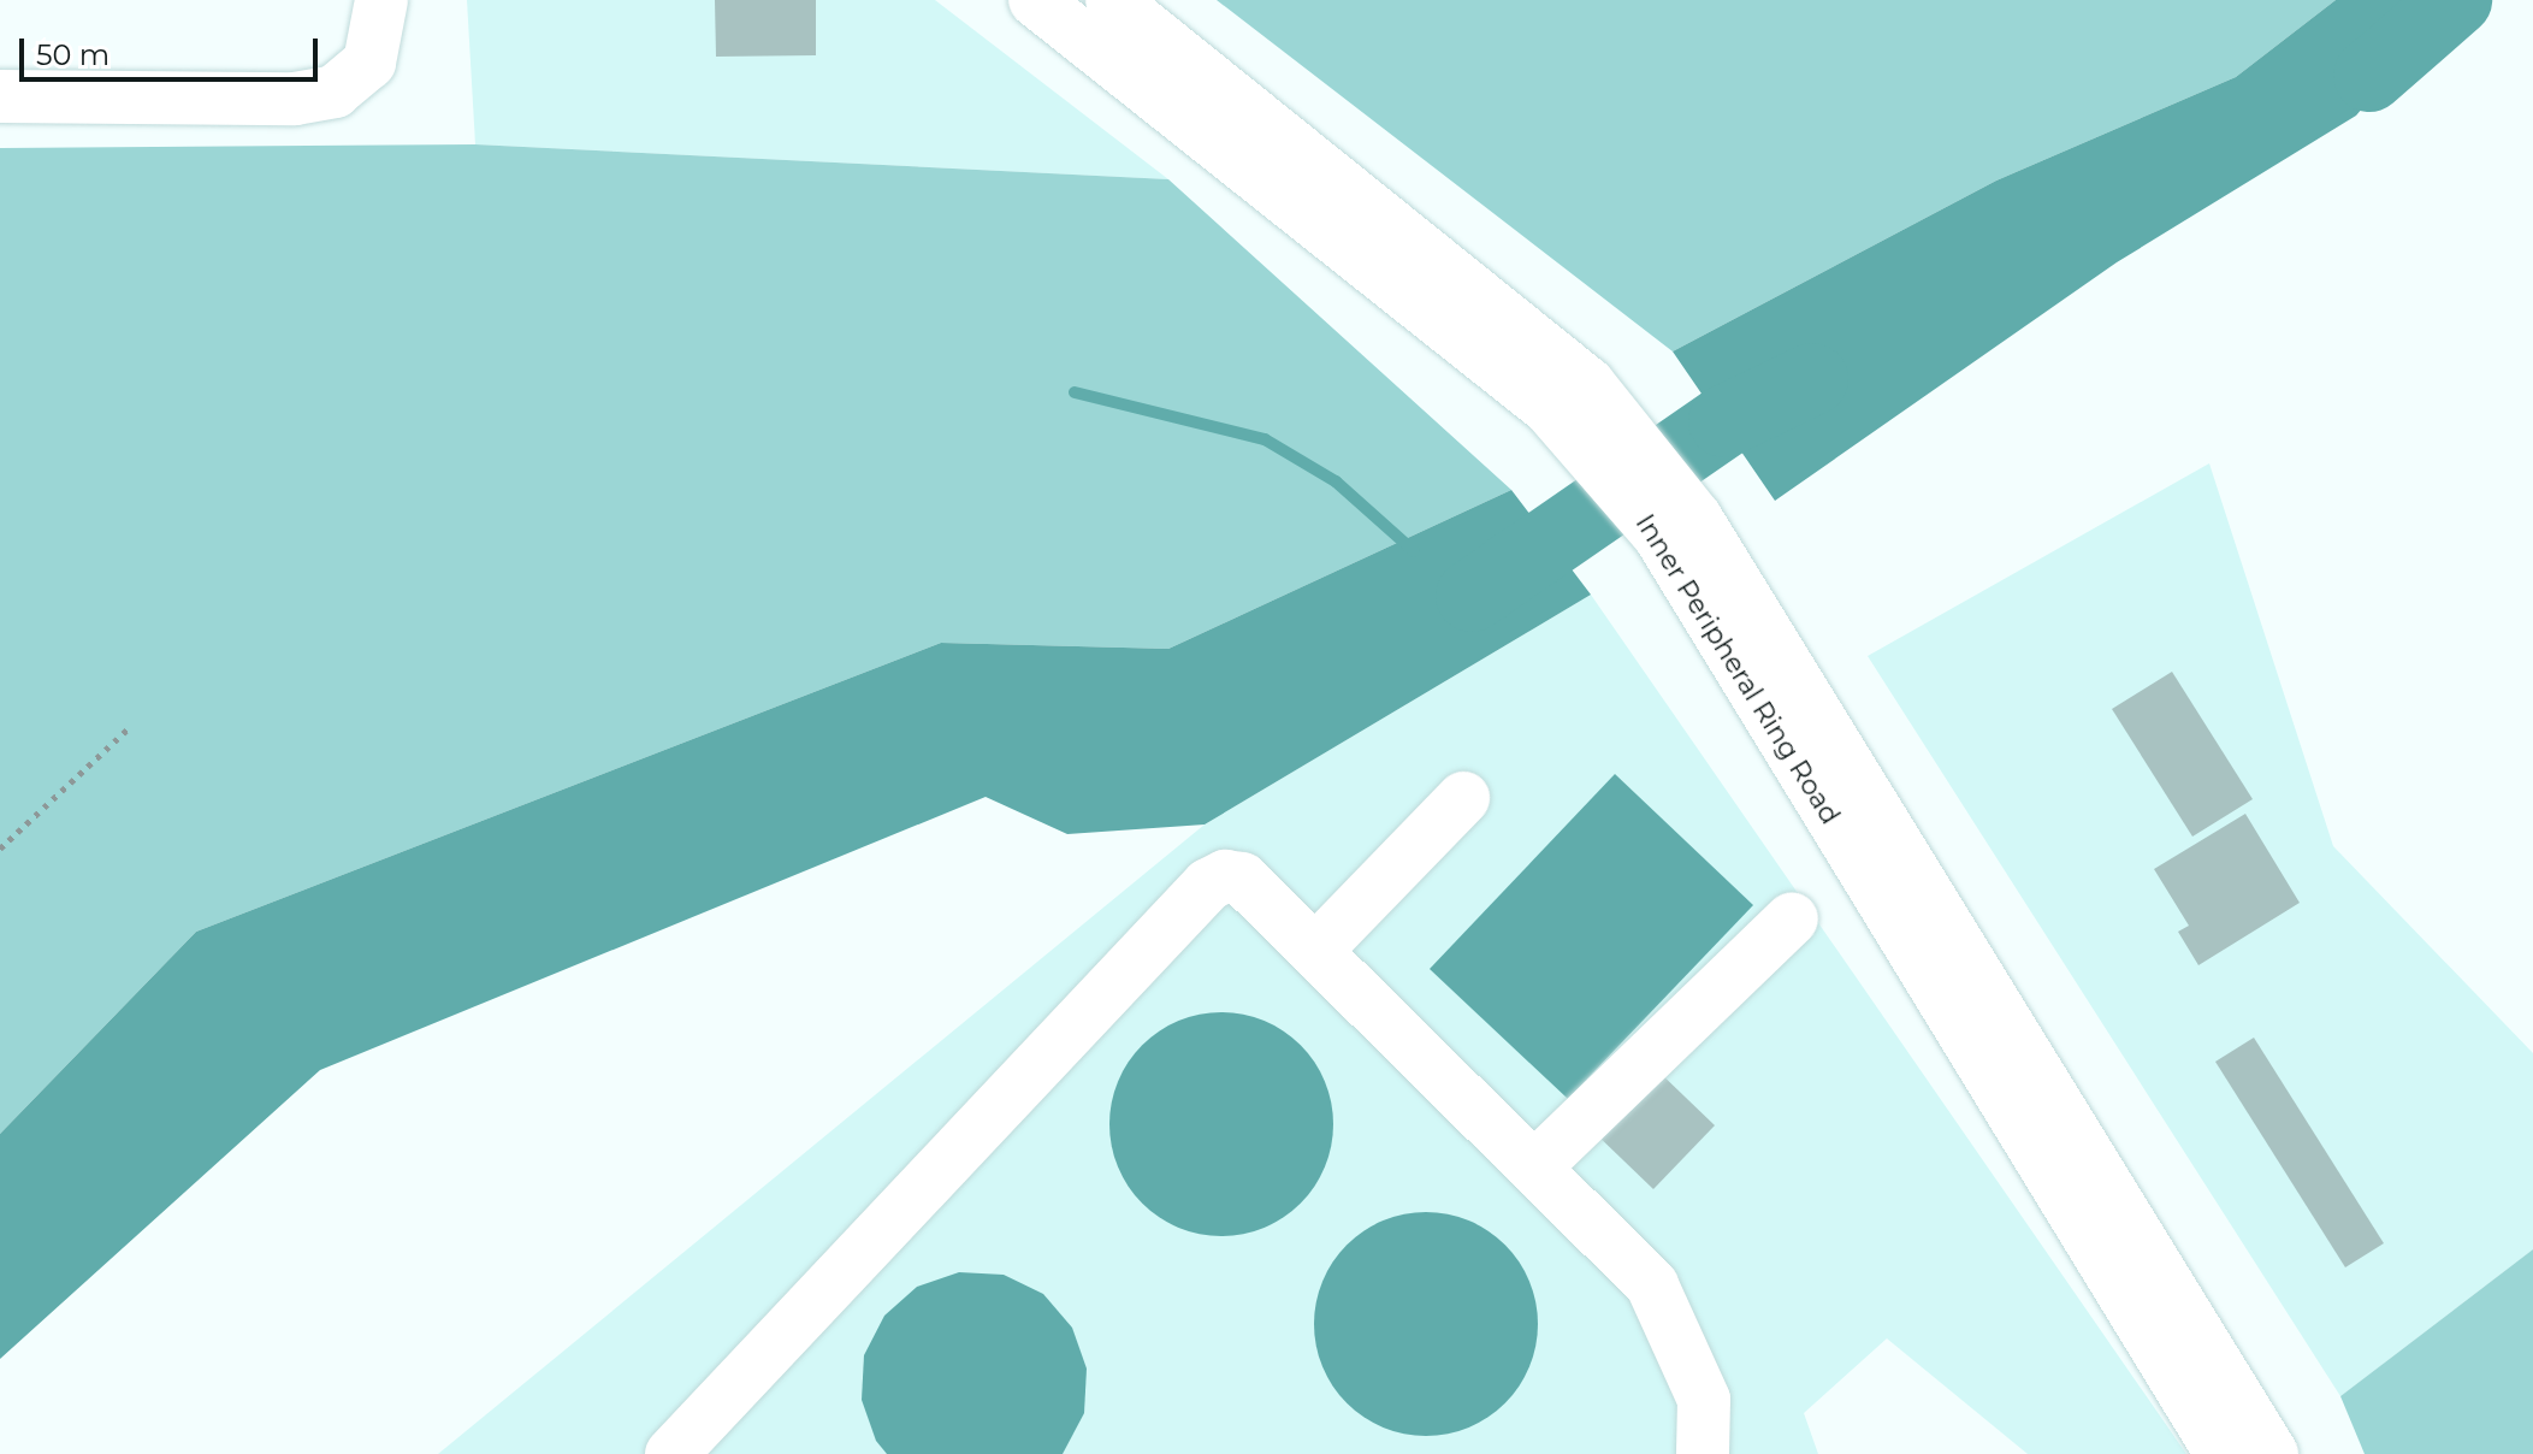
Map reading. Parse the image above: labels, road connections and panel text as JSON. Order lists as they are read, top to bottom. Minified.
{"streets":{"main road":["Inner Peripheral Ring Road"]},"scale_bar":"50 m"}
